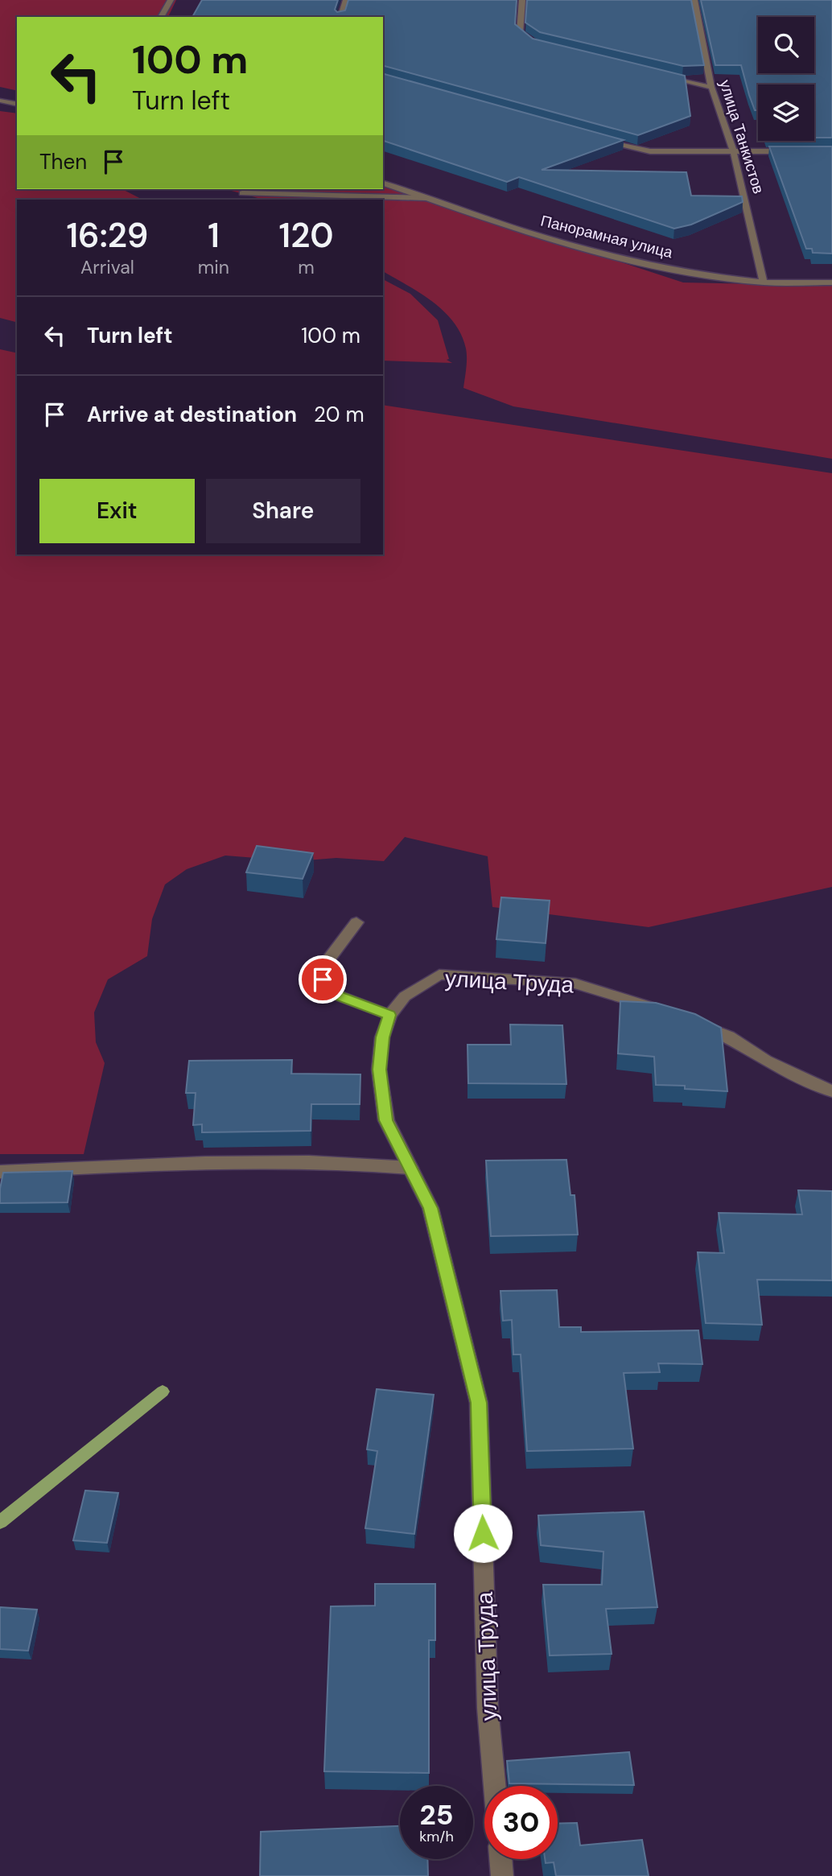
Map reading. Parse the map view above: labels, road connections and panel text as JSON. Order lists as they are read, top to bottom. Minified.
{"streets":{"street":["улица Танкистов","Панорамная улица","улица Труда"]},"crossings":[["улица Танкистов","Панорамная улица"]],"page":{"turn":["100 m","Turn left"],"then":"Then","eta":["16:29","Arrival","1","min","120","m"],"list":[{"name":"Turn left","value":"100 m"},{"name":"Arrive at destination","value":"20 m"}],"buttons":["Exit","Share"],"speed":"25 km/h","limit":"30"}}
